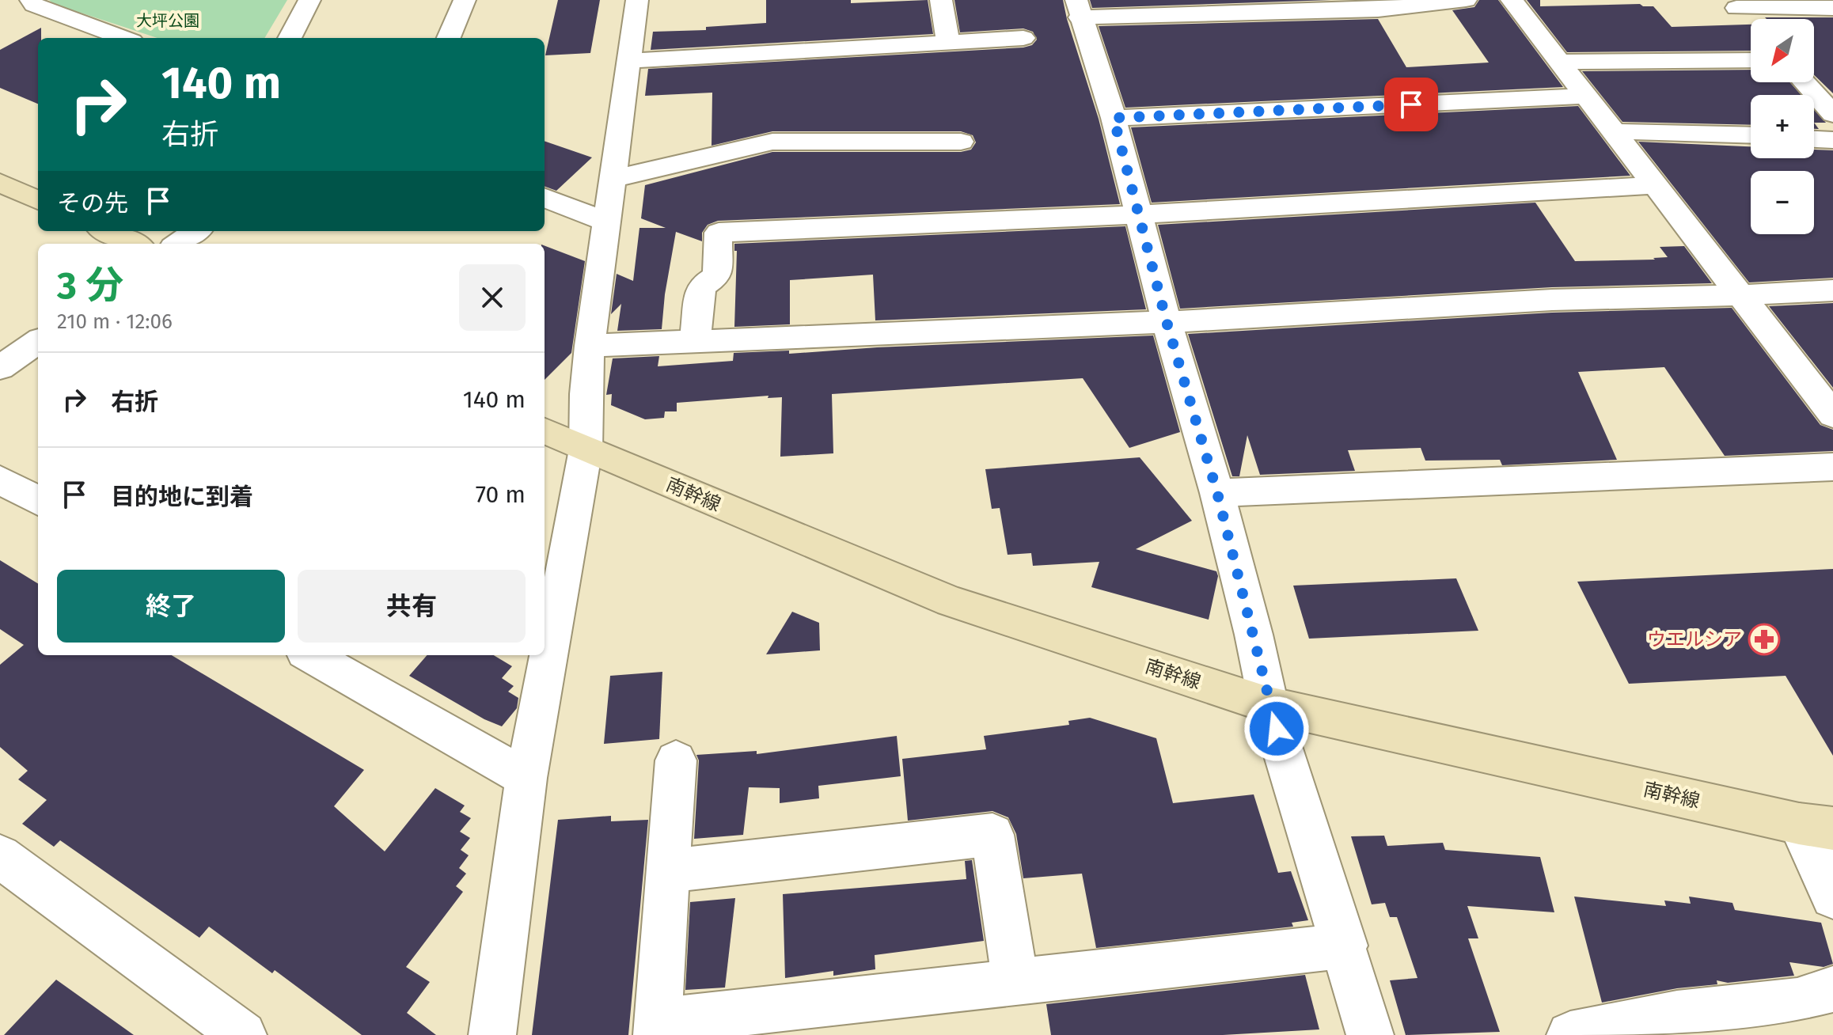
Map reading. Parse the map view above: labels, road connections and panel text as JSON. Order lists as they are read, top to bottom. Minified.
{"streets":{"main road":["南幹線"]},"parks":["大坪公園"],"places":{"pharmacy":["ウエルシア"]},"north":"bottom left","page":{"map_buttons":["+","−"],"turn":["140 m","右折"],"then":"その先","heading":["3 分","210 m · 12:06"],"list":[{"name":"右折","value":"140 m"},{"name":"目的地に到着","value":"70 m"}],"buttons":["終了","共有"]}}
